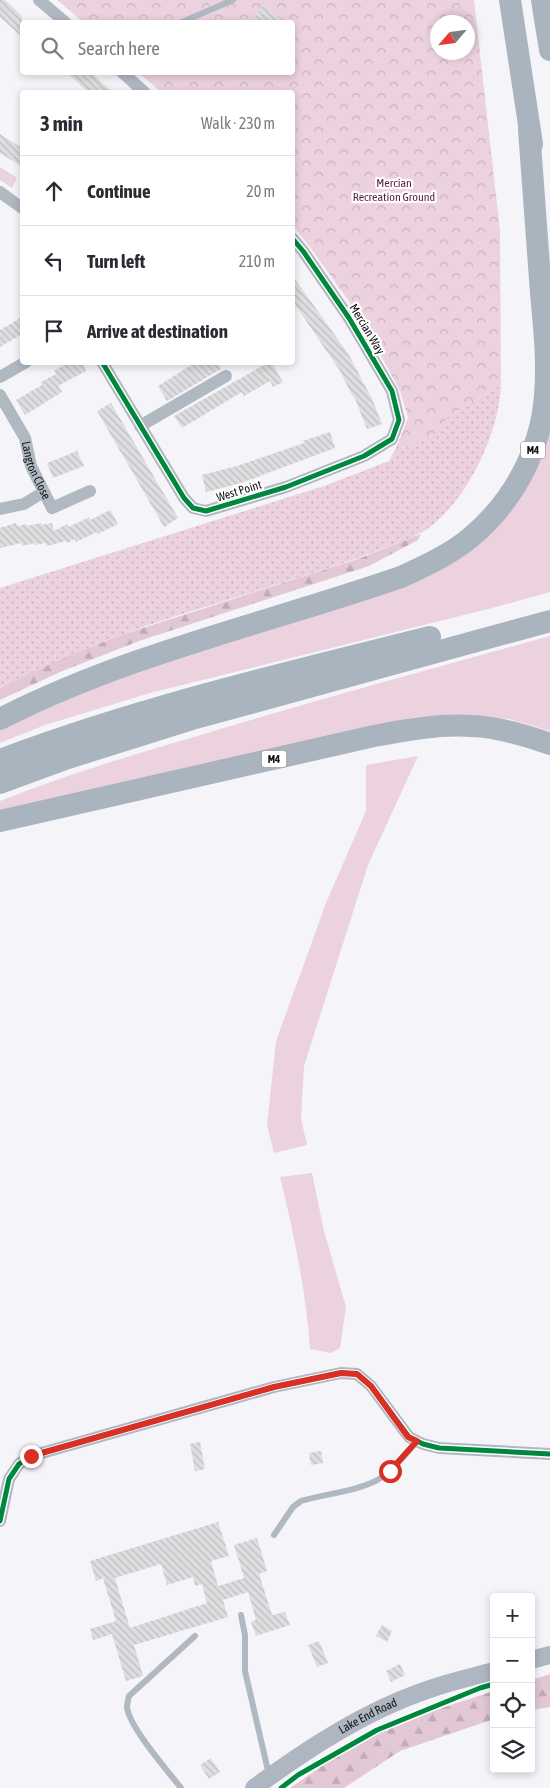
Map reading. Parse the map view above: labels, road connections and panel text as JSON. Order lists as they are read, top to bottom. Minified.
{"streets":{"highway":["M4"],"main road":["Lake End Road"],"street":["Mercian Way","Langton Close","West Point"]},"crossings":[["Mercian Way","West Point"]],"parks":["Mercian Recreation Ground"],"north":"bottom left","page":{"search":"Search here","heading":["3 min","Walk · 230 m"],"list":[["Continue","20 m"],["Turn left","210 m"],"Arrive at destination"],"map_buttons":["+","−"]}}
